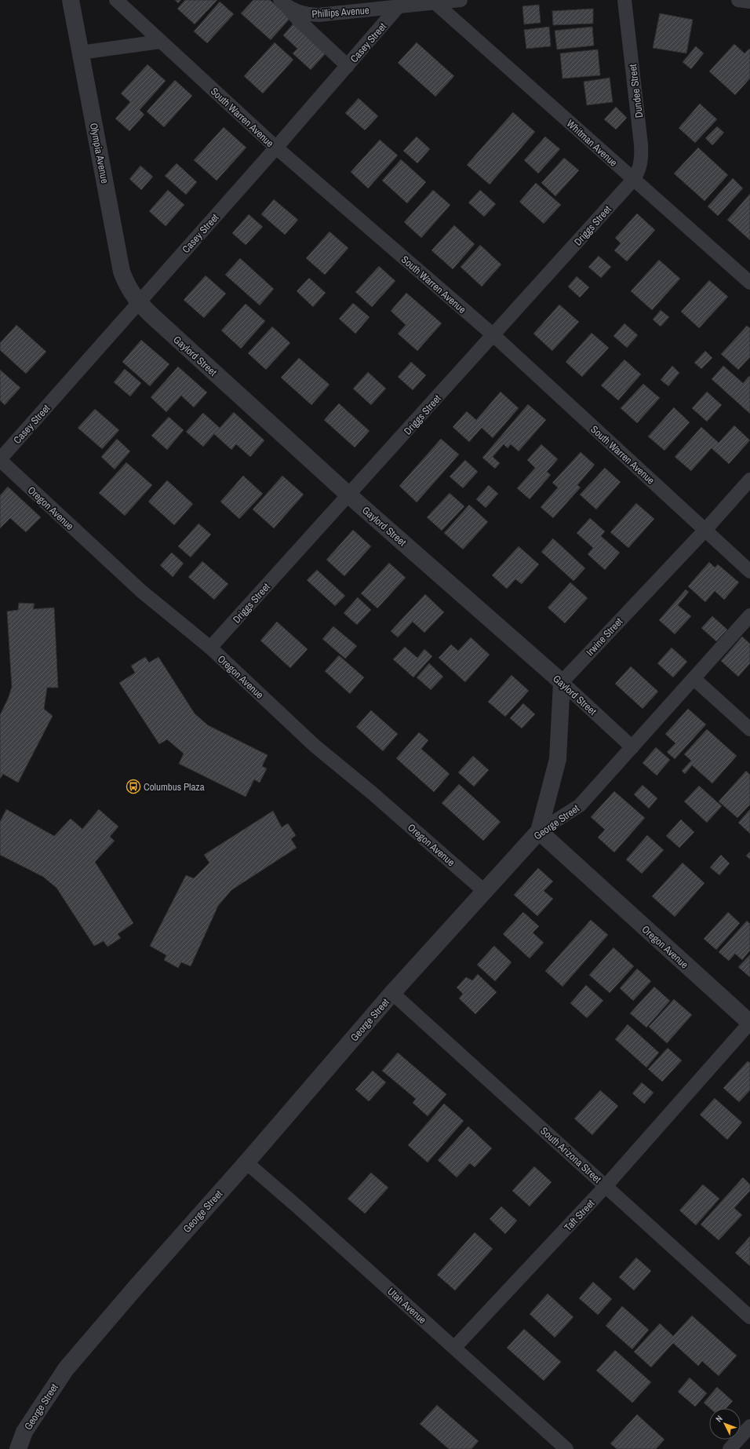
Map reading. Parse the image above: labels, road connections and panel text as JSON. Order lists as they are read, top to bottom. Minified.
{"streets":{"street":["Phillips Avenue","Casey Street","Dundee Street","South Warren Avenue","Whitman Avenue","Olympia Avenue","Driggs Street","Gaylord Street","Oregon Avenue","Irwine Street","George Street","South Arizona Street","Taft Street","Utah Avenue"]},"crossings":[["Phillips Avenue","Casey Street"],["Phillips Avenue","Whitman Avenue"],["Casey Street","South Warren Avenue"],["Casey Street","Olympia Avenue"],["Casey Street","Gaylord Street"],["Casey Street","Oregon Avenue"],["Dundee Street","Whitman Avenue"],["Dundee Street","Driggs Street"],["South Warren Avenue","Driggs Street"],["South Warren Avenue","Irwine Street"],["Whitman Avenue","Driggs Street"],["Olympia Avenue","Gaylord Street"],["Driggs Street","Gaylord Street"],["Driggs Street","Oregon Avenue"],["Gaylord Street","Irwine Street"],["Gaylord Street","George Street"],["Oregon Avenue","George Street"],["Oregon Avenue","Taft Street"],["George Street","South Arizona Street"],["George Street","Utah Avenue"],["South Arizona Street","Taft Street"],["Taft Street","Utah Avenue"]],"places":{"bus stop":["Columbus Plaza"]},"north":"top left"}
